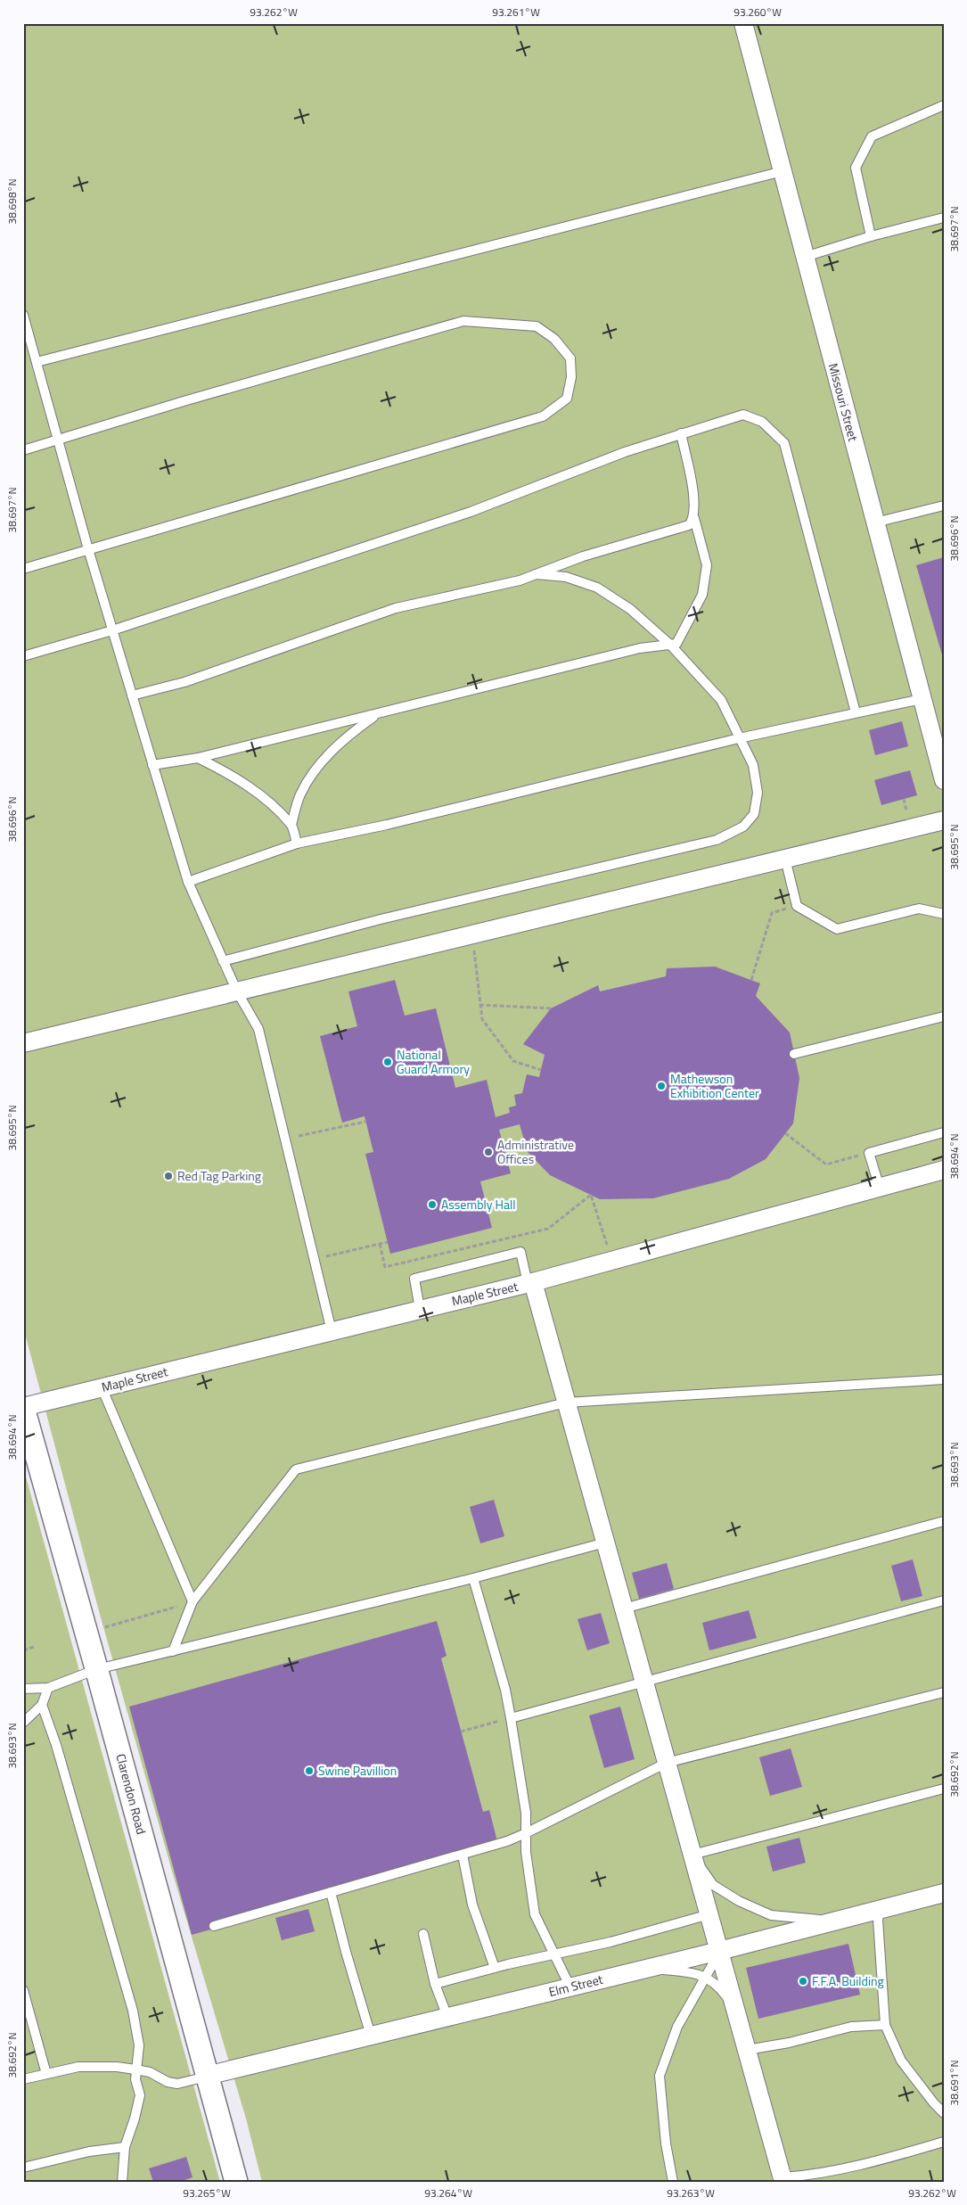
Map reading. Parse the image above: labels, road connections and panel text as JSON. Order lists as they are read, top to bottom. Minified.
{"streets":{"street":["Missouri Street","Maple Street","Clarendon Road","Elm Street"]},"crossings":[["Maple Street","Clarendon Road"],["Clarendon Road","Elm Street"]],"places":["National Guard Armory","Mathewson Exhibition Center","Administrative Offices","Red Tag Parking","Assembly Hall","Swine Pavillion","F.F.A. Building"],"coordinates":["93.262°W","93.261°W","93.260°W","38.698°N","38.697°N","38.696°N","38.695°N","38.694°N","38.693°N","38.692°N","38.691°N","93.265°W","93.264°W","93.263°W"]}
